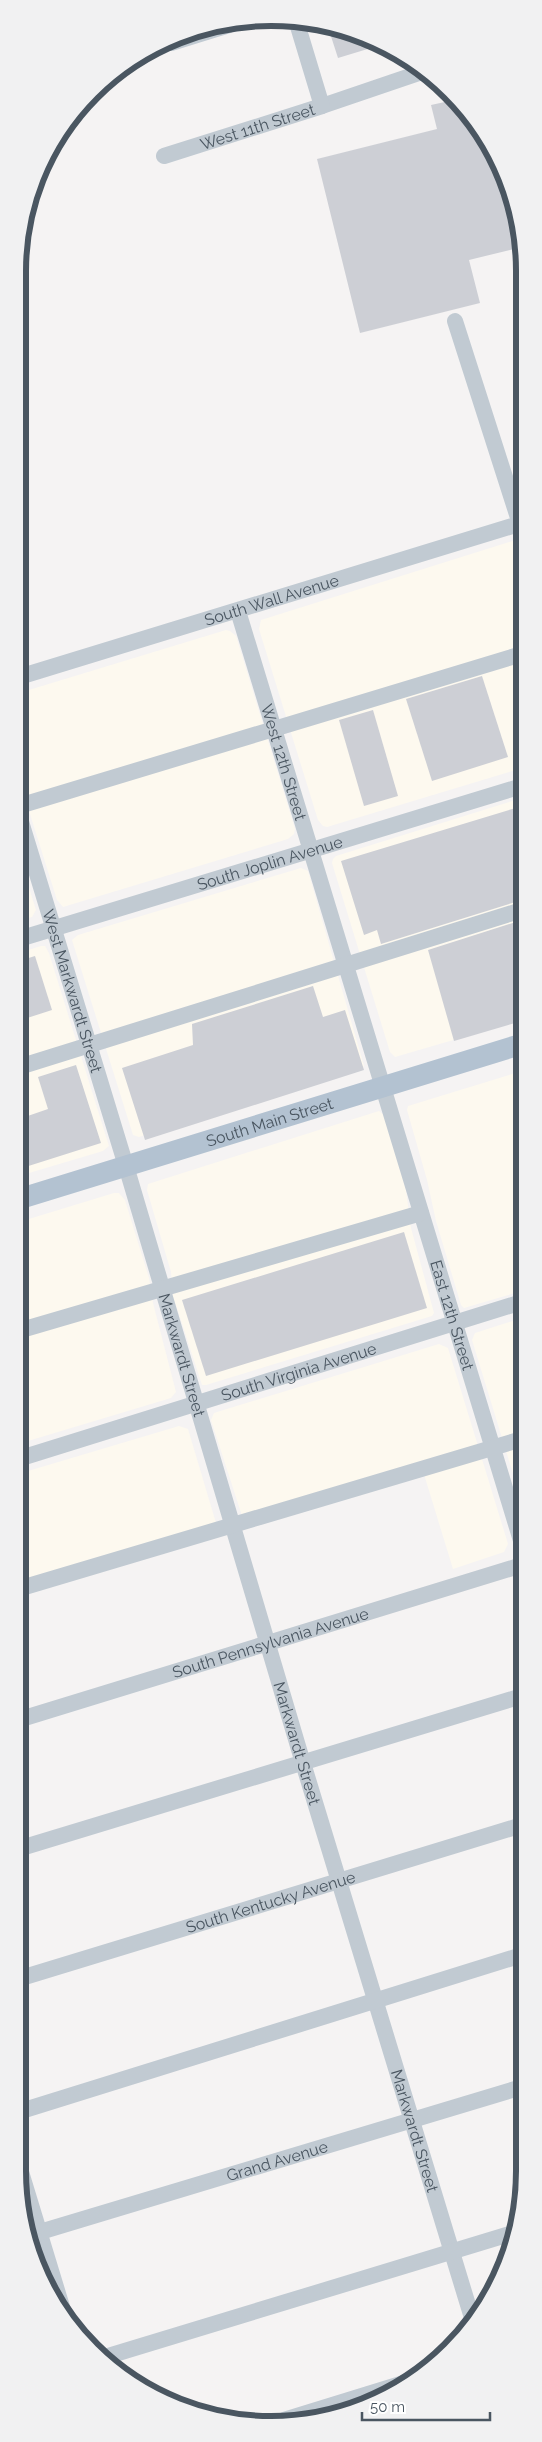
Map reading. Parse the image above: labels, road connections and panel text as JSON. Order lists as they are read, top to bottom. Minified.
{"streets":{"main road":["South Main Street"],"street":["West 11th Street","South Wall Avenue","West 12th Street","South Joplin Avenue","West Markwardt Street","East 12th Street","Markwardt Street","South Virginia Avenue","South Pennsylvania Avenue","South Kentucky Avenue","Grand Avenue"]},"crossings":[["South Wall Avenue","West 12th Street"],["West 12th Street","South Joplin Avenue"],["West 12th Street","South Main Street"],["West 12th Street","East 12th Street"],["South Joplin Avenue","West Markwardt Street"],["West Markwardt Street","South Main Street"],["West Markwardt Street","Markwardt Street"],["South Main Street","East 12th Street"],["South Main Street","Markwardt Street"],["East 12th Street","South Virginia Avenue"],["Markwardt Street","South Virginia Avenue"],["Markwardt Street","South Pennsylvania Avenue"],["Markwardt Street","South Kentucky Avenue"],["Markwardt Street","Grand Avenue"]],"scale_bar":"50 m"}
